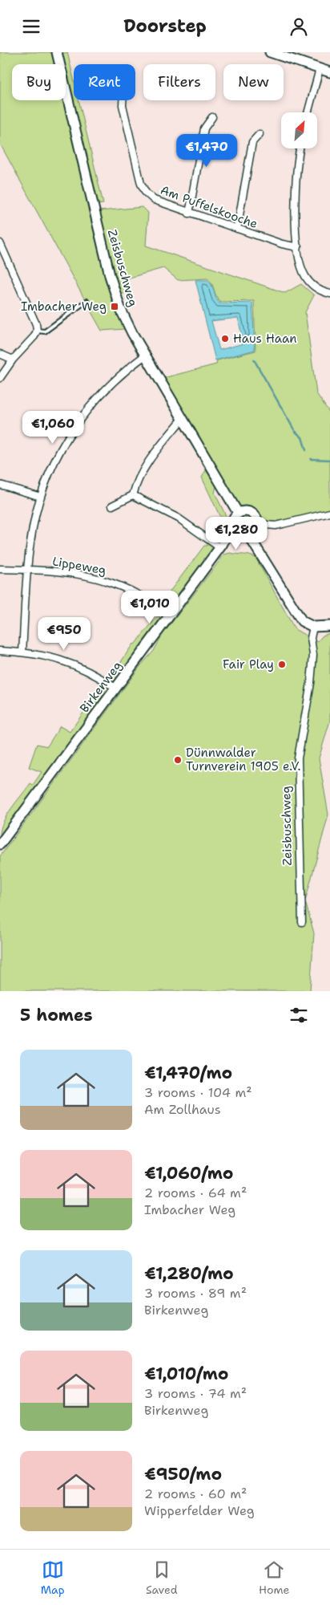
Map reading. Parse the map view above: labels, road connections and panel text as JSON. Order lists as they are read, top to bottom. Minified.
{"streets":{"street":["Am Puffelskooche","Zeisbuschweg","Lippeweg","Birkenweg"]},"crossings":[["Zeisbuschweg","Birkenweg"],["Lippeweg","Birkenweg"]],"places":{"transit":["Imbacher Weg"],"other":["Haus Haan","Fair Play","Dünnwalder Turnverein 1905 e.V."]},"north":"top right","page":{"header":"Doorstep","chip":["Buy","Rent","Filters","New"],"price":["€1,470","€1,060","€1,280","€1,010","€950"],"heading":"5 homes","list":[{"name":"€1,470/mo","note":"3 rooms · 104 m² · Am Zollhaus"},{"name":"€1,060/mo","note":"2 rooms · 64 m² · Imbacher Weg"},{"name":"€1,280/mo","note":"3 rooms · 89 m² · Birkenweg"},{"name":"€1,010/mo","note":"3 rooms · 74 m² · Birkenweg"},{"name":"€950/mo","note":"2 rooms · 60 m² · Wipperfelder Weg"}],"tabs":["Map","Saved","Home"]}}
